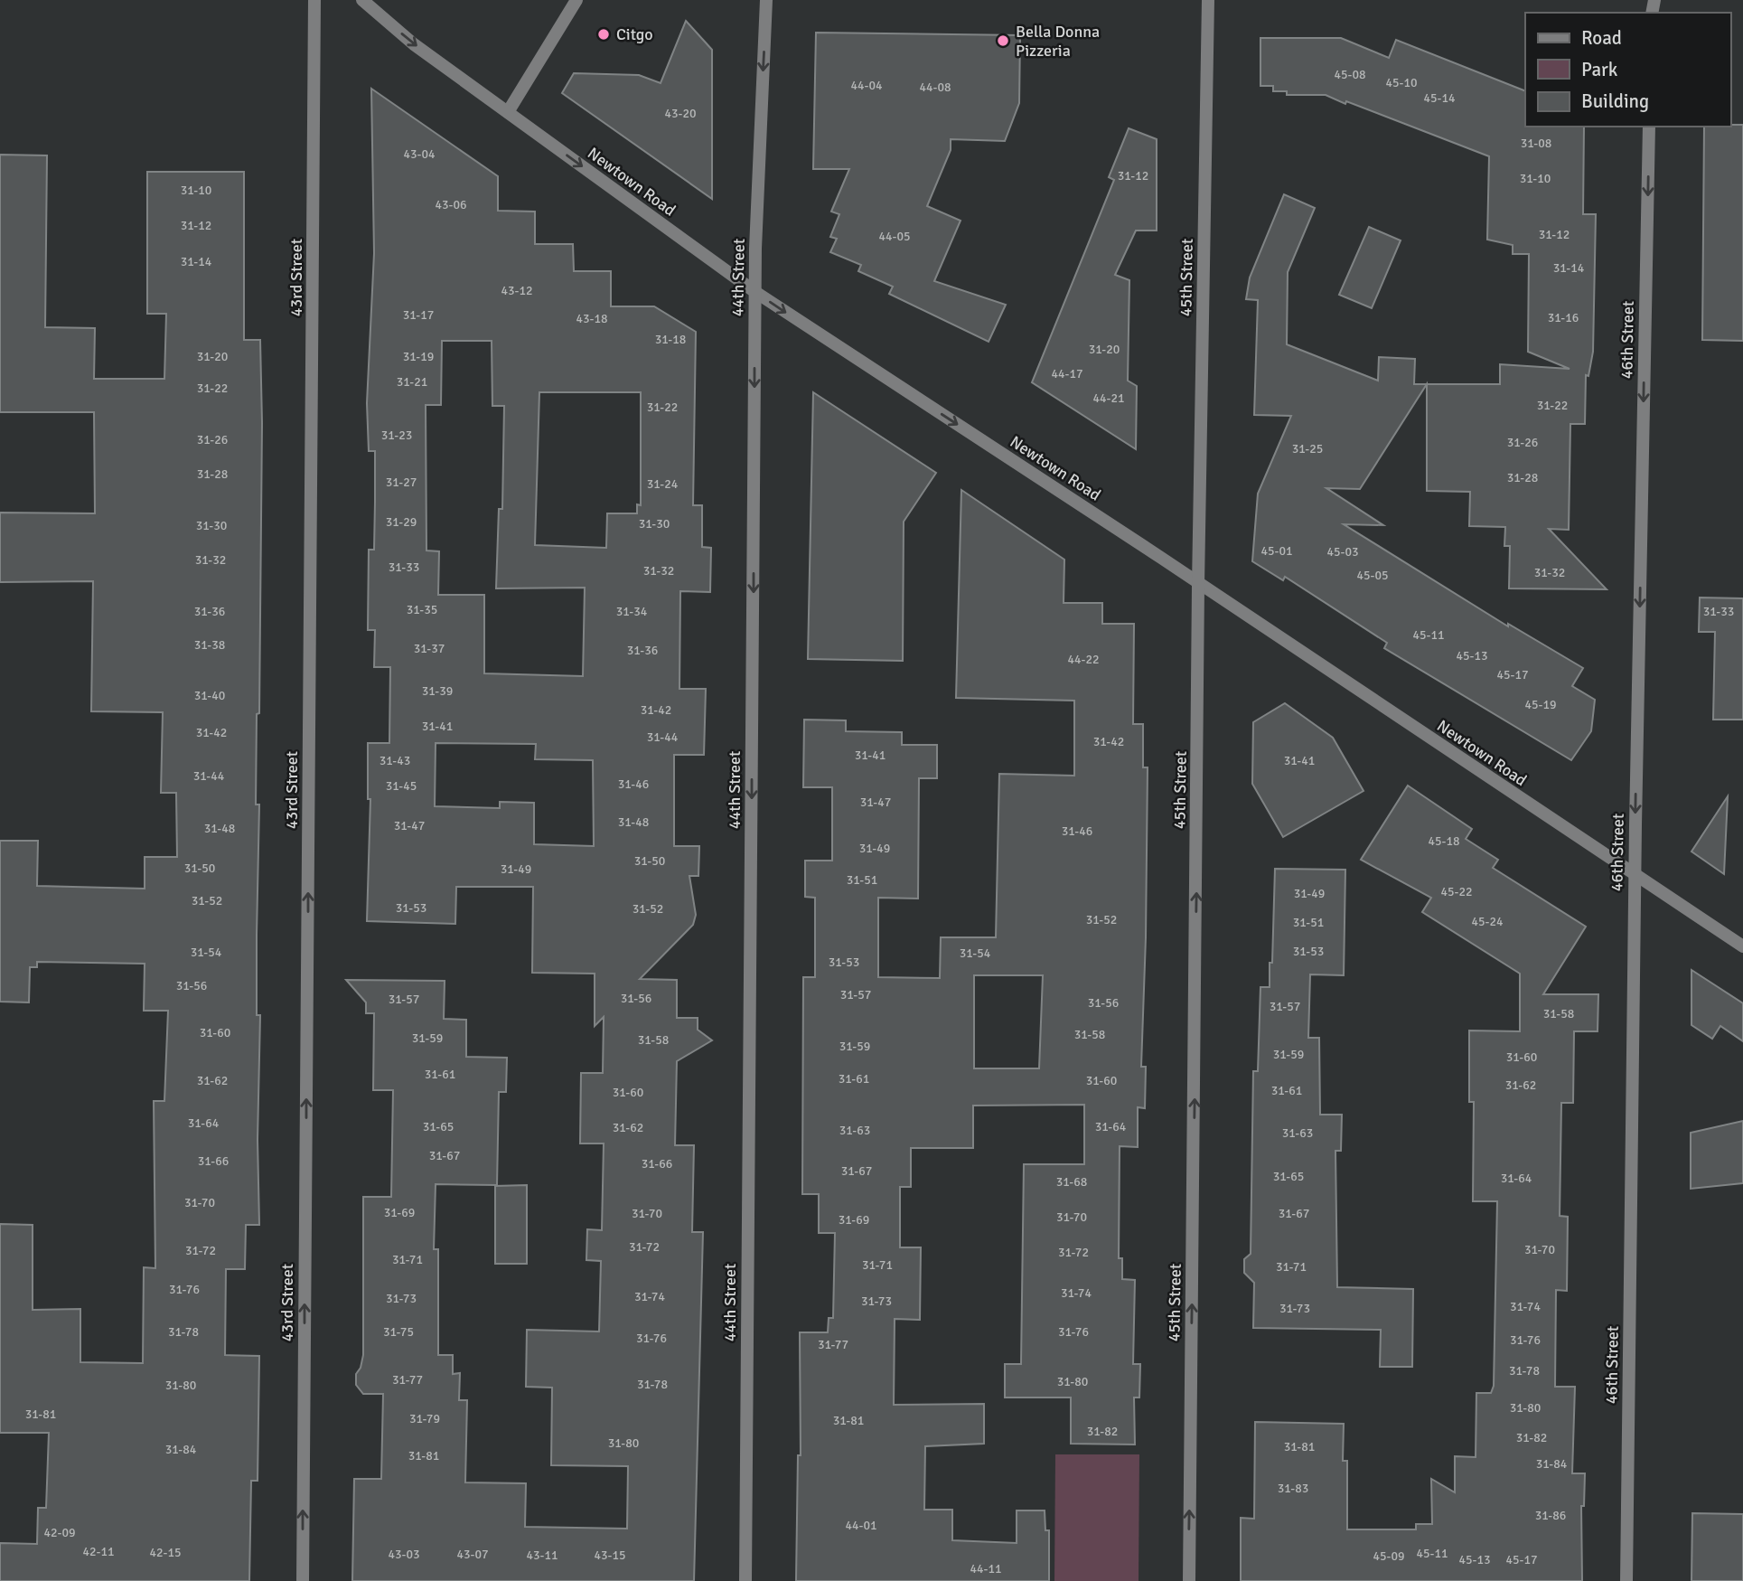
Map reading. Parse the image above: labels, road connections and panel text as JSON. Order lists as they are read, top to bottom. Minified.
{"streets":{"street":["Newtown Road","43rd Street","44th Street","45th Street","46th Street"]},"crossings":[["Newtown Road","44th Street"],["Newtown Road","45th Street"],["Newtown Road","46th Street"]],"one_way":["Newtown Road","43rd Street","44th Street","45th Street","46th Street"],"places":["Citgo","Bella Donna Pizzeria"],"house_numbers":["45-08","45-10","44-04","44-08","45-14","43-20","31-08","43-04","31-12","31-10","31-10","43-06","31-12","31-12","44-05","31-14","31-14","43-12","31-17","31-16","43-18","31-18","31-20","31-20","31-19","44-17","31-21","31-22","44-21","31-22","31-22","31-23","31-26","31-26","31-25","31-28","31-28","31-27","31-24","31-29","31-30","31-30","45-01","45-03","31-32","31-33","31-32","31-32","45-05","31-35","31-36","31-34","31-33","45-11","31-38","31-37","31-36","45-13","44-22","45-17","31-39","31-40","45-19","31-42","31-41","31-42","31-44","31-42","31-41","31-43","31-41","31-44","31-46","31-45","31-47","31-48","31-47","31-48","31-46","45-18","31-49","31-50","31-50","31-49","31-51","45-22","31-49","31-52","31-53","31-52","31-52","45-24","31-51","31-53","31-54","31-54","31-53","31-56","31-57","31-56","31-57","31-56","31-57","31-58","31-60","31-58","31-59","31-58","31-59","31-59","31-60","31-61","31-61","31-62","31-60","31-62","31-61","31-60","31-64","31-65","31-64","31-62","31-63","31-63","31-67","31-66","31-66","31-67","31-65","31-64","31-68","31-70","31-69","31-70","31-67","31-70","31-69","31-72","31-70","31-72","31-72","31-71","31-71","31-71","31-76","31-74","31-74","31-73","31-73","31-74","31-73","31-78","31-75","31-76","31-76","31-76","31-77","31-78","31-77","31-80","31-78","31-80","31-80","31-81","31-79","31-81","31-82","31-82","31-80","31-81","31-84","31-81","31-84","31-83","31-86","44-01","42-09","42-11","42-15","45-11","43-03","43-07","43-11","43-15","45-09","45-13","45-17","44-11"],"legend":["Road","Park","Building"]}
